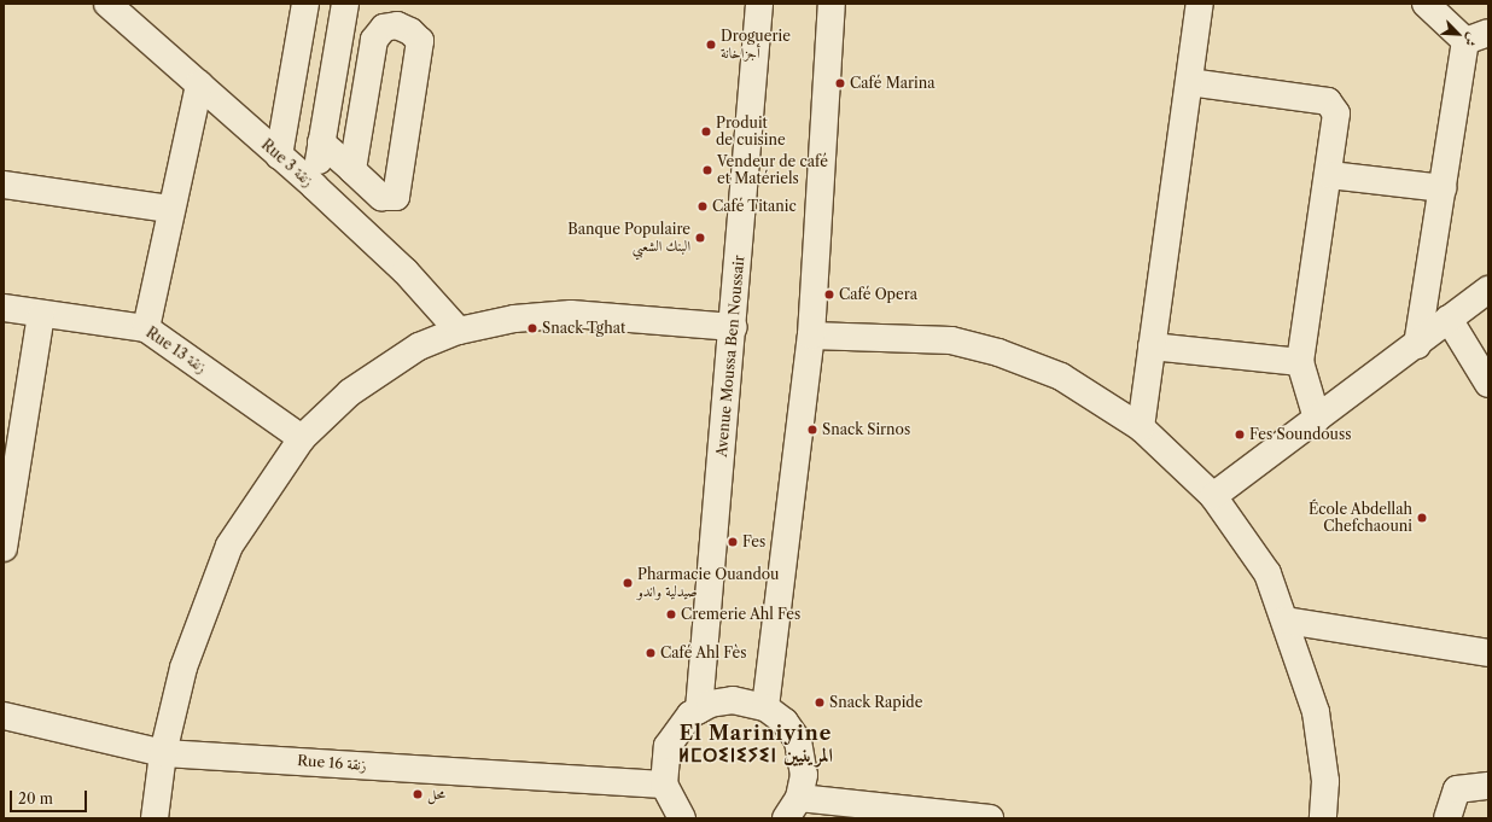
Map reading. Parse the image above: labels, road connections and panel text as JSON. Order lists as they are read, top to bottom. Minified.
{"streets":{"street":["Rue 3 زنقة","Rue 13 زنقة","Avenue Moussa Ben Noussair","Rue 16 زنقة"]},"districts":["El Mariniyine ⵍⵎⵔⵉⵏⵉⵢⵉⵏ المرينيين"],"places":["Droguerie أجزاخانة","Café Marina","Produit de cuisine","Vendeur de café et Matériels","Café Titanic","Banque Populaire البنك الشعبي","Café Opera","Snack Tghat","Snack Sirnos","Fes Soundouss","École Abdellah Chefchaouni","Fes","Pharmacie Ouandou صيدلية واندو","Cremerie Ahl Fes","Café Ahl Fès","Snack Rapide","محل"],"scale_bar":"20 m","north":"bottom right"}
